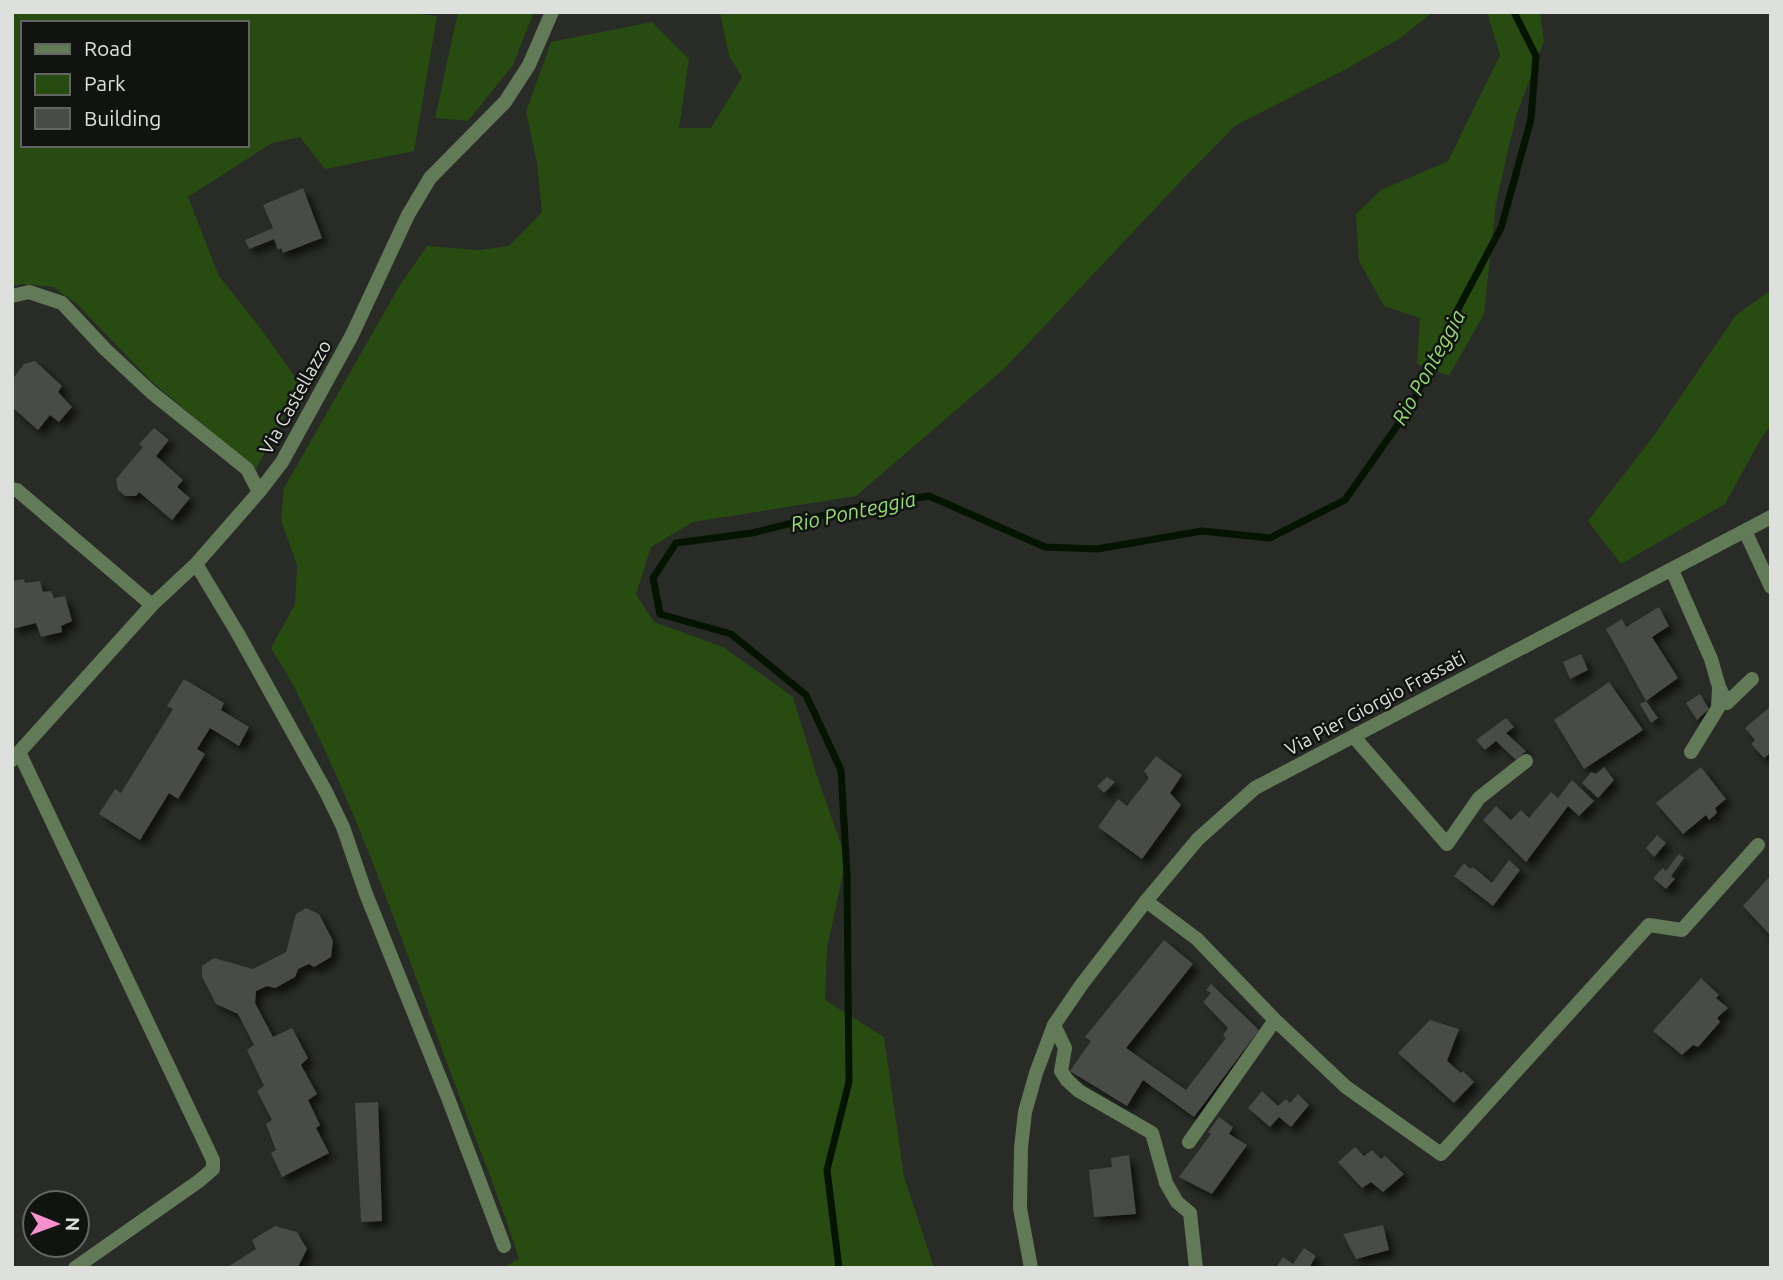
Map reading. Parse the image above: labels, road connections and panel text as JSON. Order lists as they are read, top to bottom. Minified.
{"streets":{"street":["Via Castellazzo","Via Pier Giorgio Frassati"]},"water":["Rio Ponteggia"],"legend":["Road","Park","Building"],"north":"right"}
